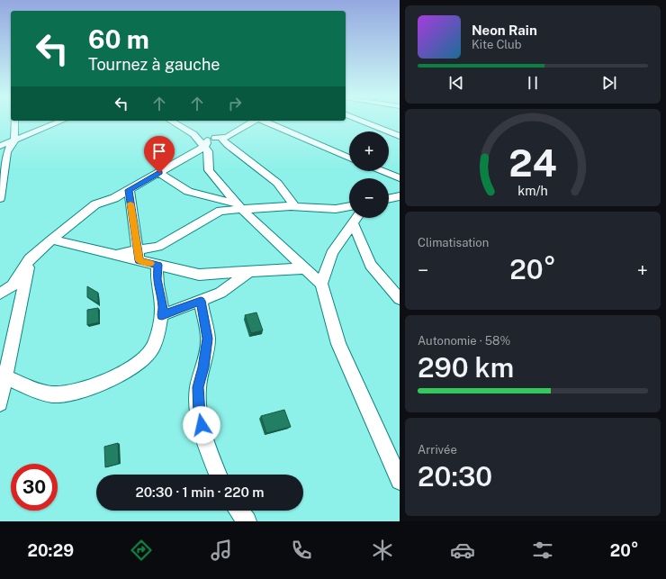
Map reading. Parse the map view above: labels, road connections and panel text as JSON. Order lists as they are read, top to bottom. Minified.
{"page":{"turn":["60 m","Tournez à gauche"],"song":["Neon Rain","Kite Club"],"map_buttons":["+","−"],"tile":["Climatisation",["Autonomie · 58%","290 km"],["Arrivée","20:30"]],"heat":["−","20°","+"],"limit":"30","trip":"20:30 · 1 min · 220 m","tabs":["20:29","20°"],"gauge":["24","km/h"]}}
